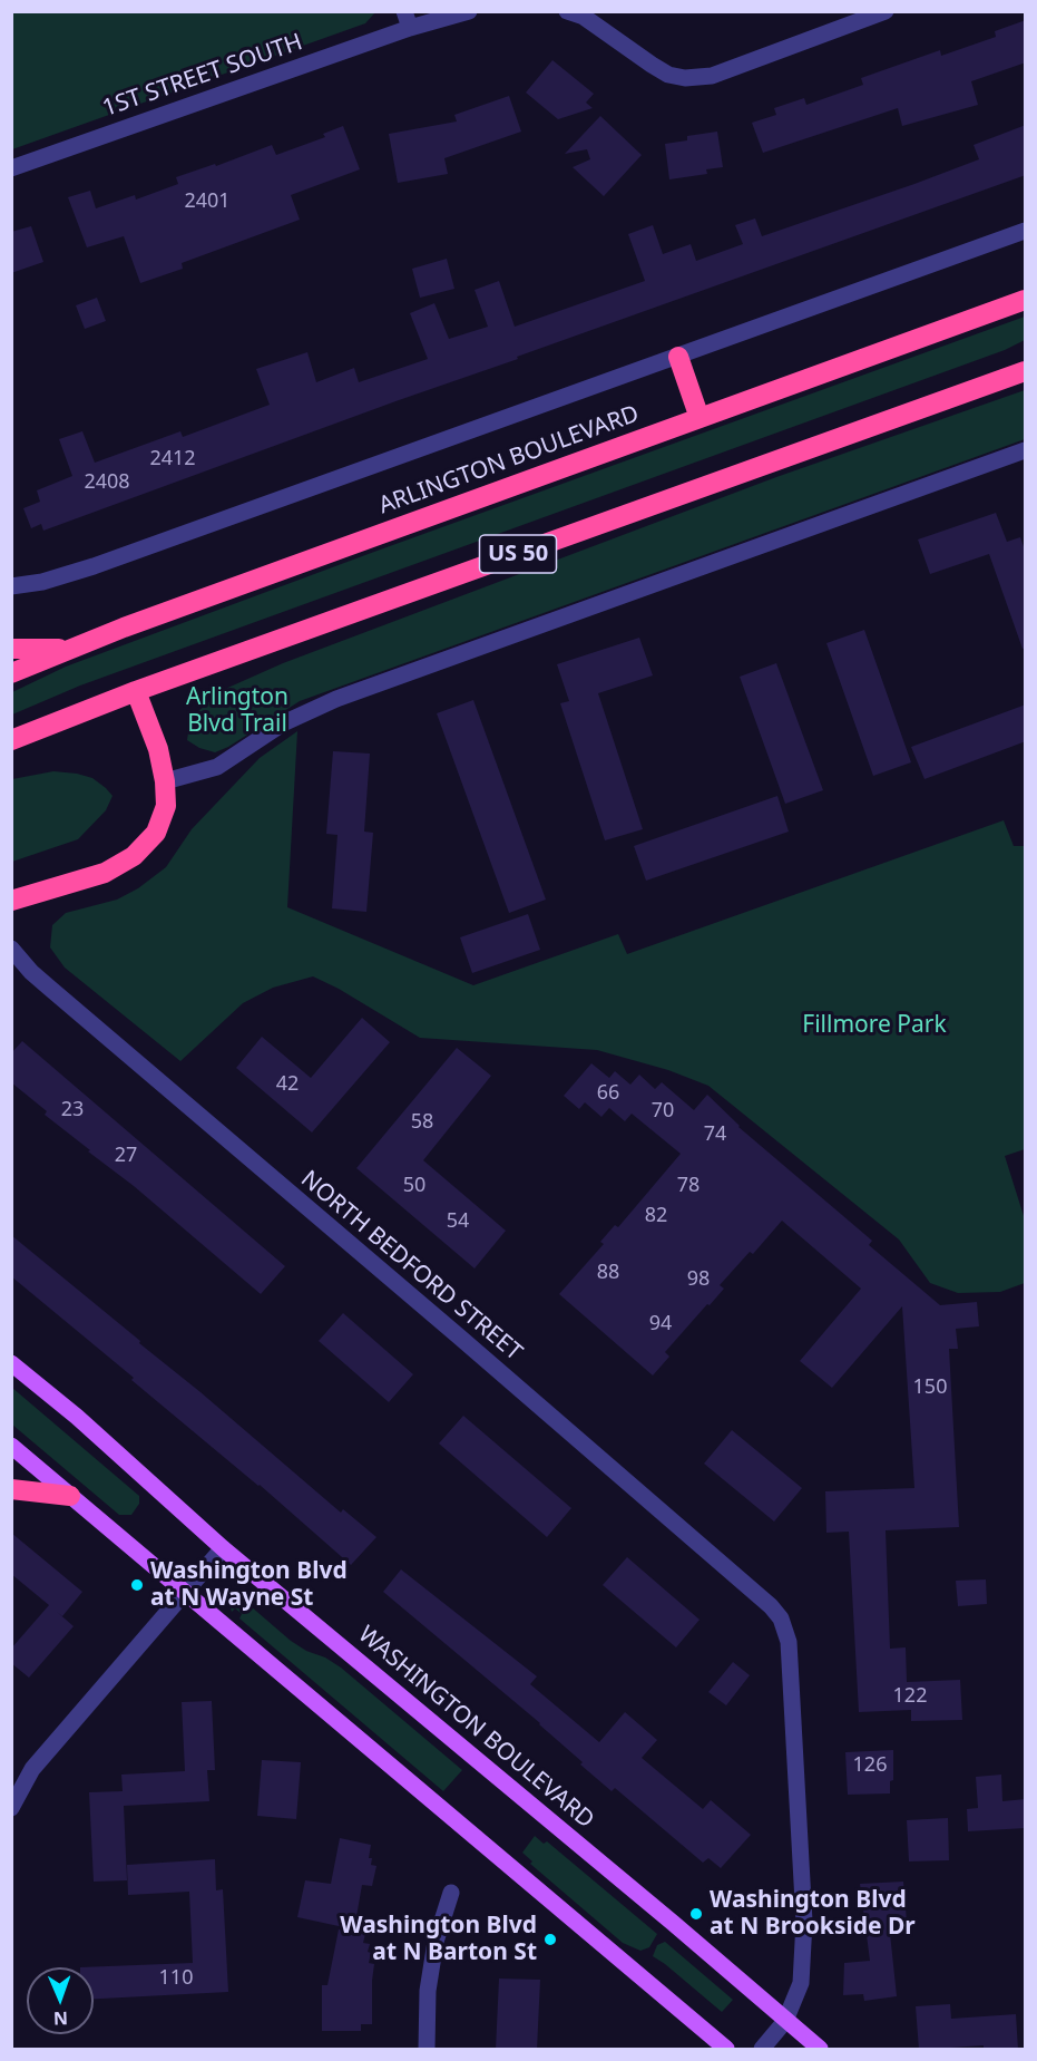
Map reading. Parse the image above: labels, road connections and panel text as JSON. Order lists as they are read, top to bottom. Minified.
{"streets":{"highway":["ARLINGTON BOULEVARD","US 50"],"main road":["WASHINGTON BOULEVARD"],"street":["1ST STREET SOUTH","NORTH BEDFORD STREET"]},"crossings":[["NORTH BEDFORD STREET","WASHINGTON BOULEVARD"]],"parks":["Arlington Blvd Trail","Fillmore Park"],"places":["Washington Blvd at N Wayne St","Washington Blvd at N Brookside Dr","Washington Blvd at N Barton St"],"house_numbers":["2401","2412","2408","42","66","23","70","58","74","27","50","78","82","54","88","98","94","150","122","126","110"],"north":"bottom"}
